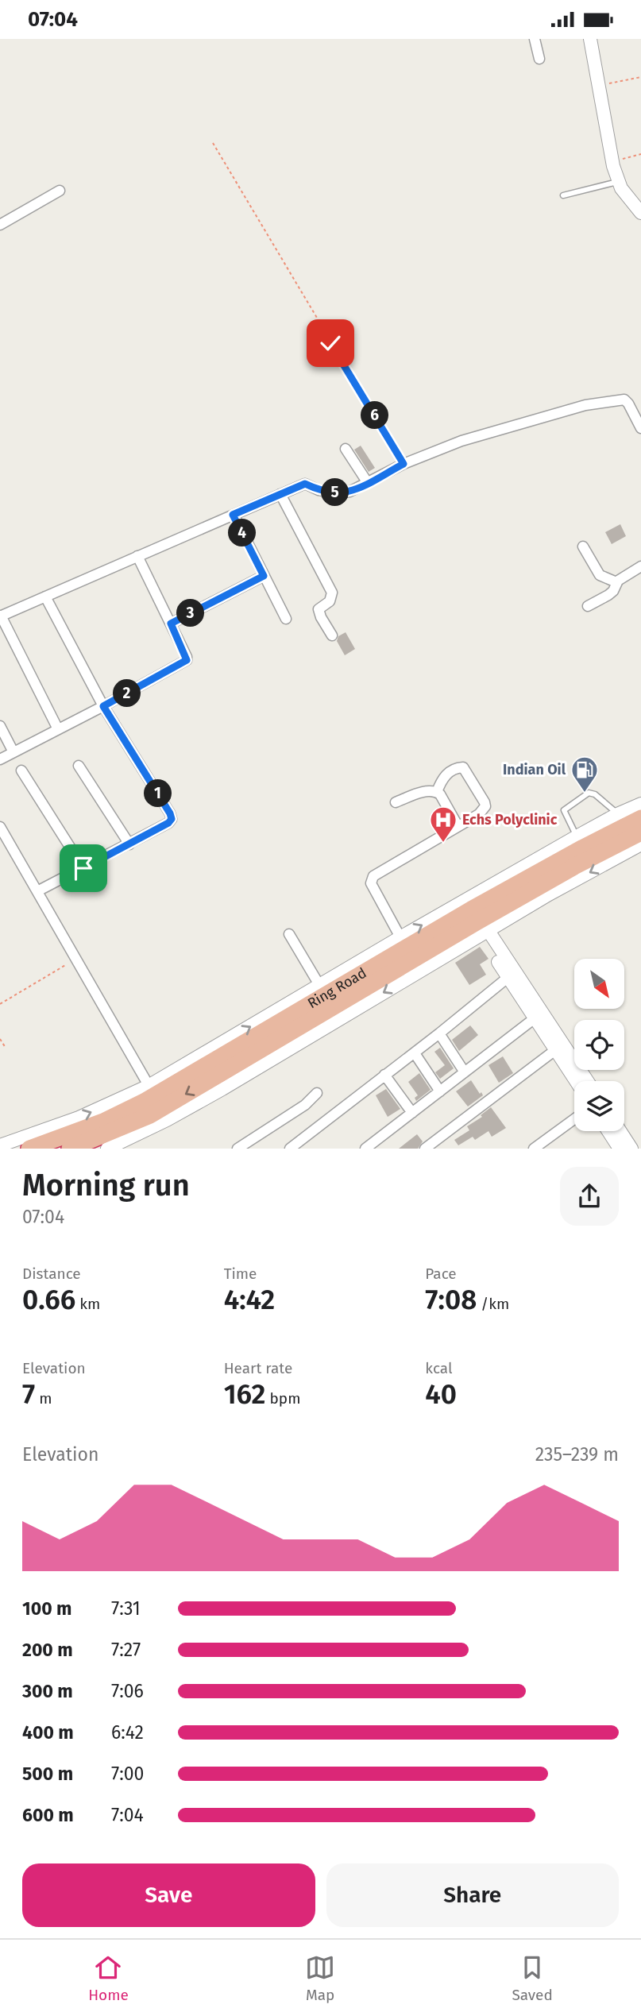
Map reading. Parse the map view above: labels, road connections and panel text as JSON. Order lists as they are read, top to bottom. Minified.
{"streets":{"highway":["Ring Road"]},"places":{"fuel station":["Indian Oil"],"hospital":["Echs Polyclinic"]},"north":"bottom right","page":{"status":"07:04","pins":["6","5","4","3","2","1"],"heading":["Morning run","07:04"],"stats":[["Distance","0.66 km"],["Time","4:42"],["Pace","7:08 /km"],["Elevation","7 m"],["Heart rate","162 bpm"],["kcal","40"]],"chart":["Elevation","235–239 m"],"list":[{"name":"100 m","note":"7:31"},{"name":"200 m","note":"7:27"},{"name":"300 m","note":"7:06"},{"name":"400 m","note":"6:42"},{"name":"500 m","note":"7:00"},{"name":"600 m","note":"7:04"}],"buttons":["Save","Share"],"tabs":["Home","Map","Saved"]}}
